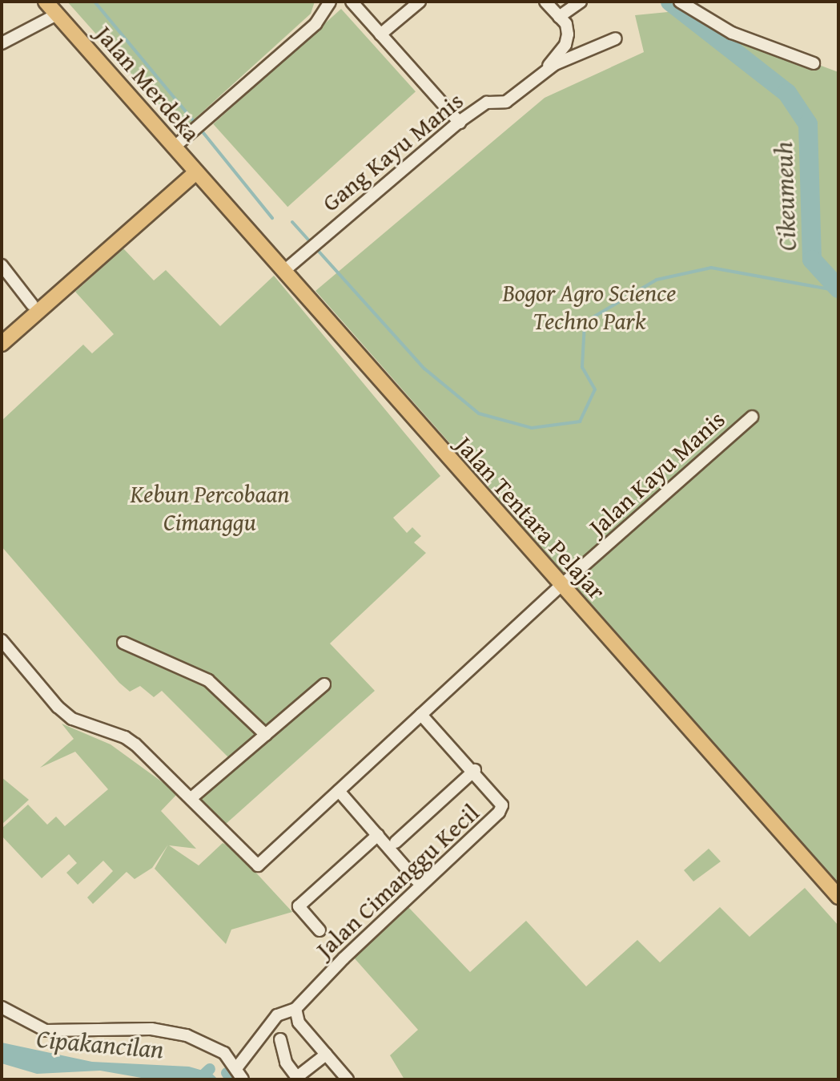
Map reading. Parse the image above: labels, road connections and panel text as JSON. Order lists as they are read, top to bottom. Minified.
{"streets":{"main road":["Jalan Merdeka","Jalan Tentara Pelajar"],"street":["Gang Kayu Manis","Jalan Kayu Manis","Jalan Cimanggu Kecil"]},"crossings":[["Jalan Merdeka","Jalan Tentara Pelajar"],["Gang Kayu Manis","Jalan Tentara Pelajar"],["Jalan Kayu Manis","Jalan Tentara Pelajar"]],"water":["Cikeumeuh","Cipakancilan"],"parks":["Bogor Agro Science Techno Park","Kebun Percobaan Cimanggu"]}
